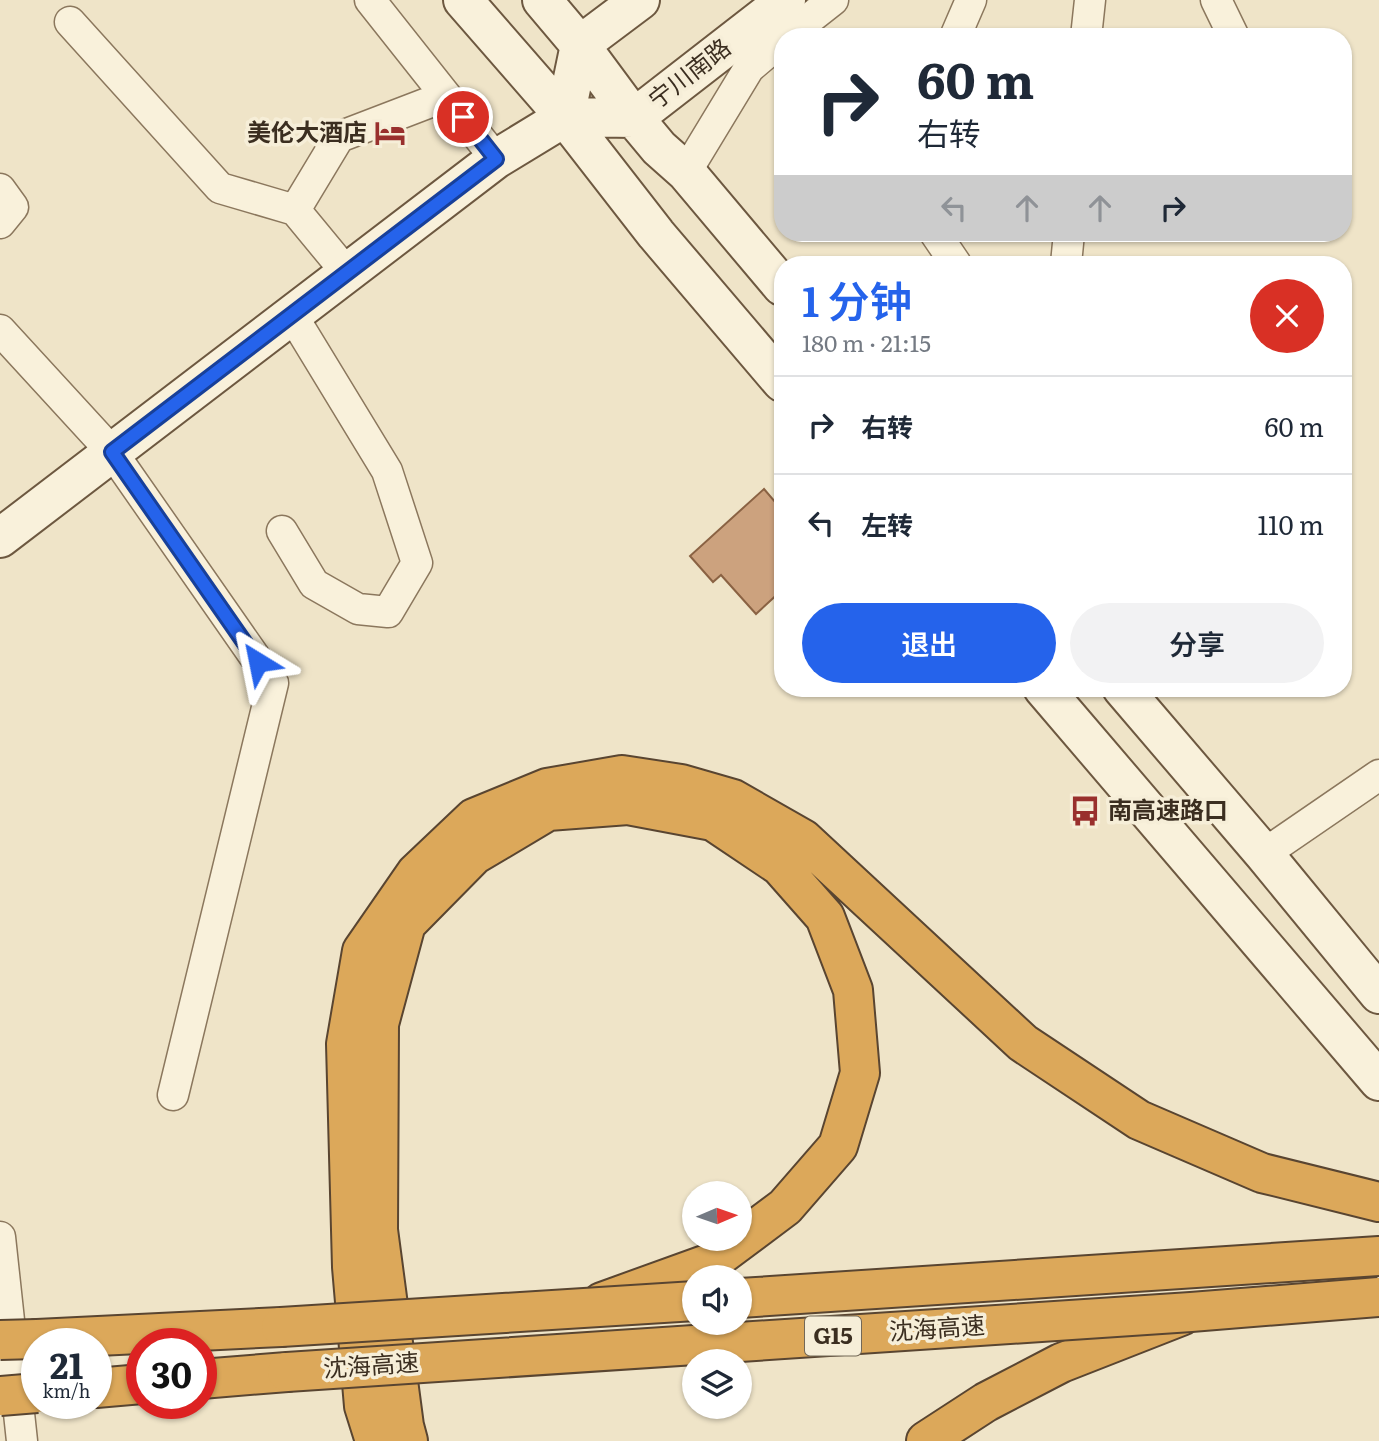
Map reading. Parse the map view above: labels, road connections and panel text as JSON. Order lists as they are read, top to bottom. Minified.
{"streets":{"highway":["沈海高速","G15"],"main road":["宁川南路"]},"places":{"hotel":["美伦大酒店"],"bus stop":["南高速路口"]},"north":"right","page":{"turn":["60 m","右转"],"heading":["1 分钟","180 m · 21:15"],"list":[{"name":"右转","value":"60 m"},{"name":"左转","value":"110 m"}],"buttons":["退出","分享"],"speed":"21 km/h","limit":"30"}}
